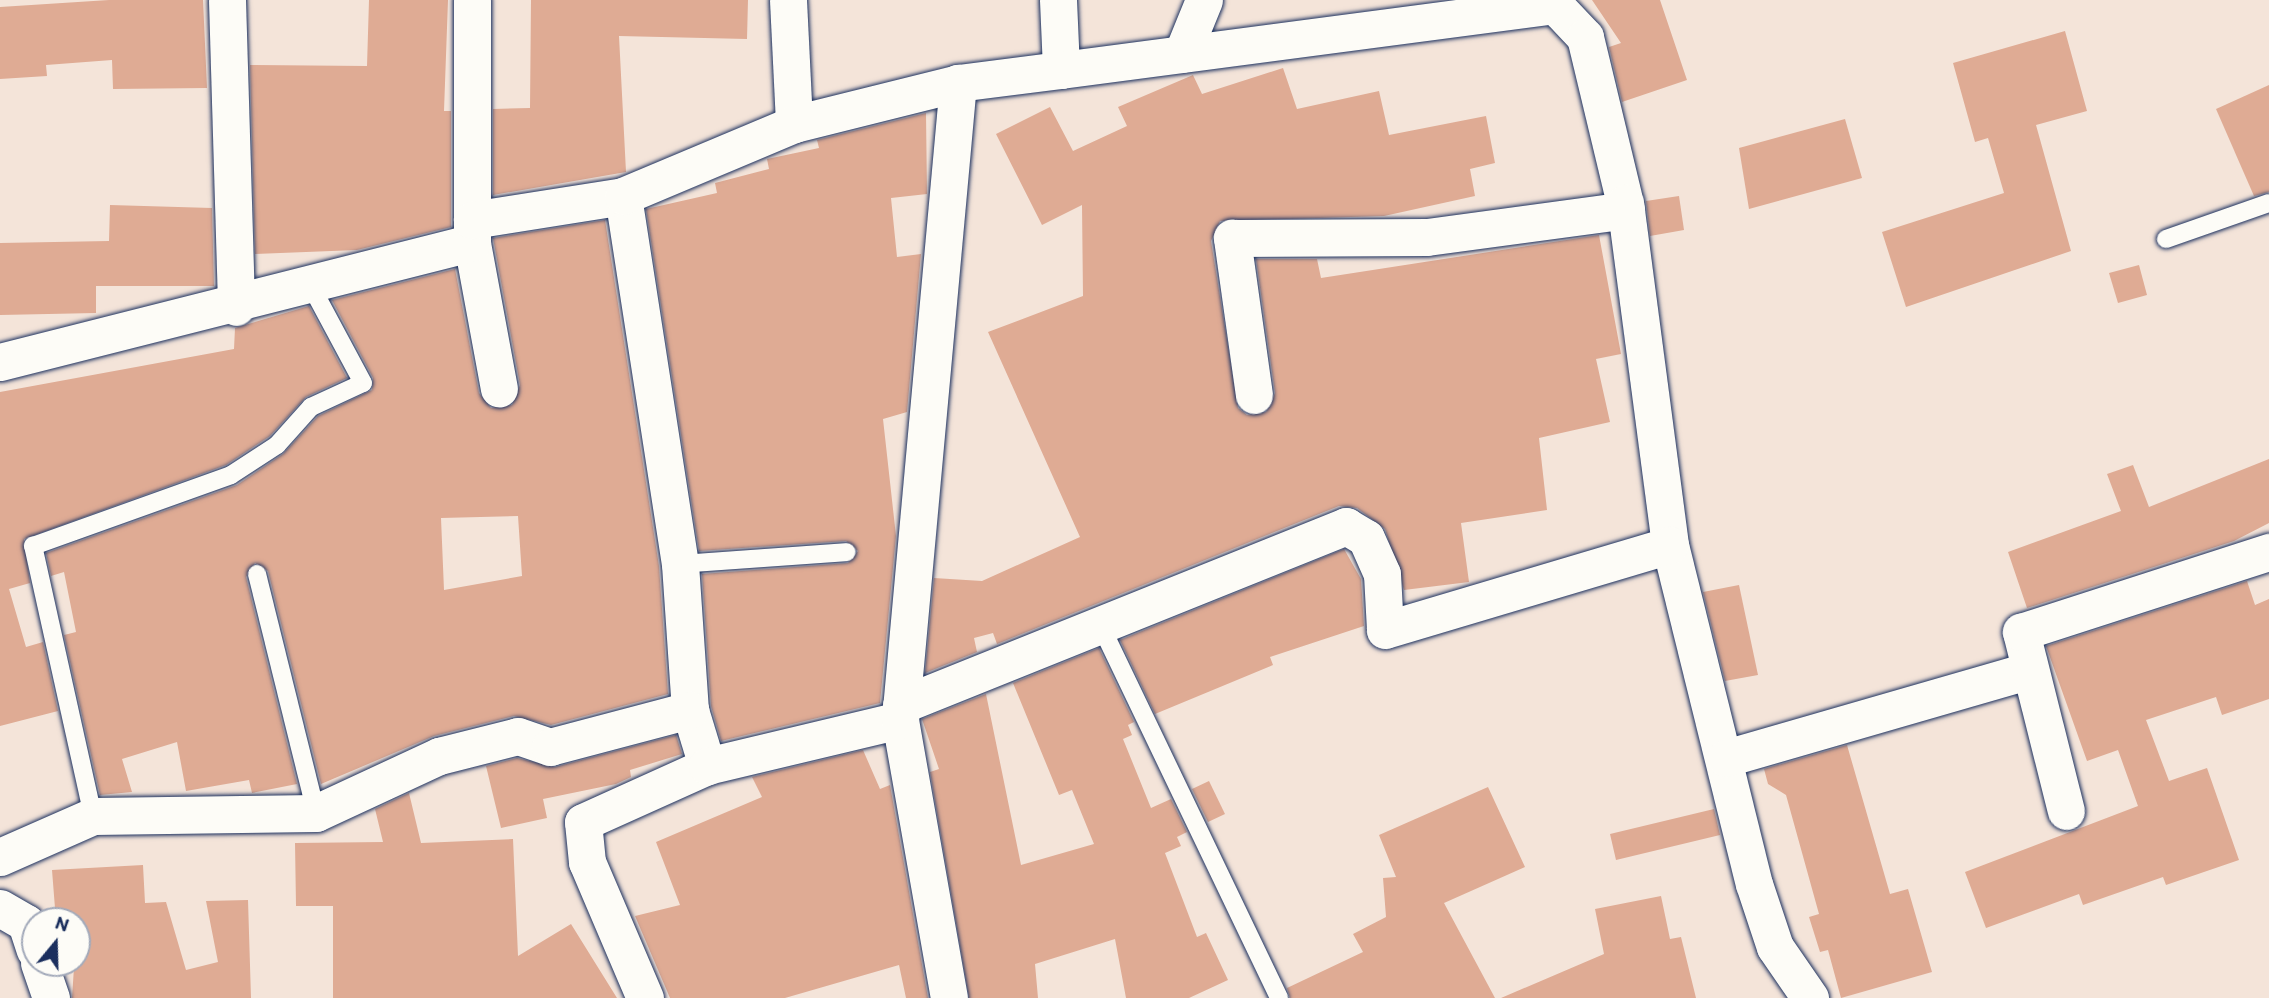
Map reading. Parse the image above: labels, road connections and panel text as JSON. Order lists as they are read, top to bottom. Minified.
{"north":"top"}
